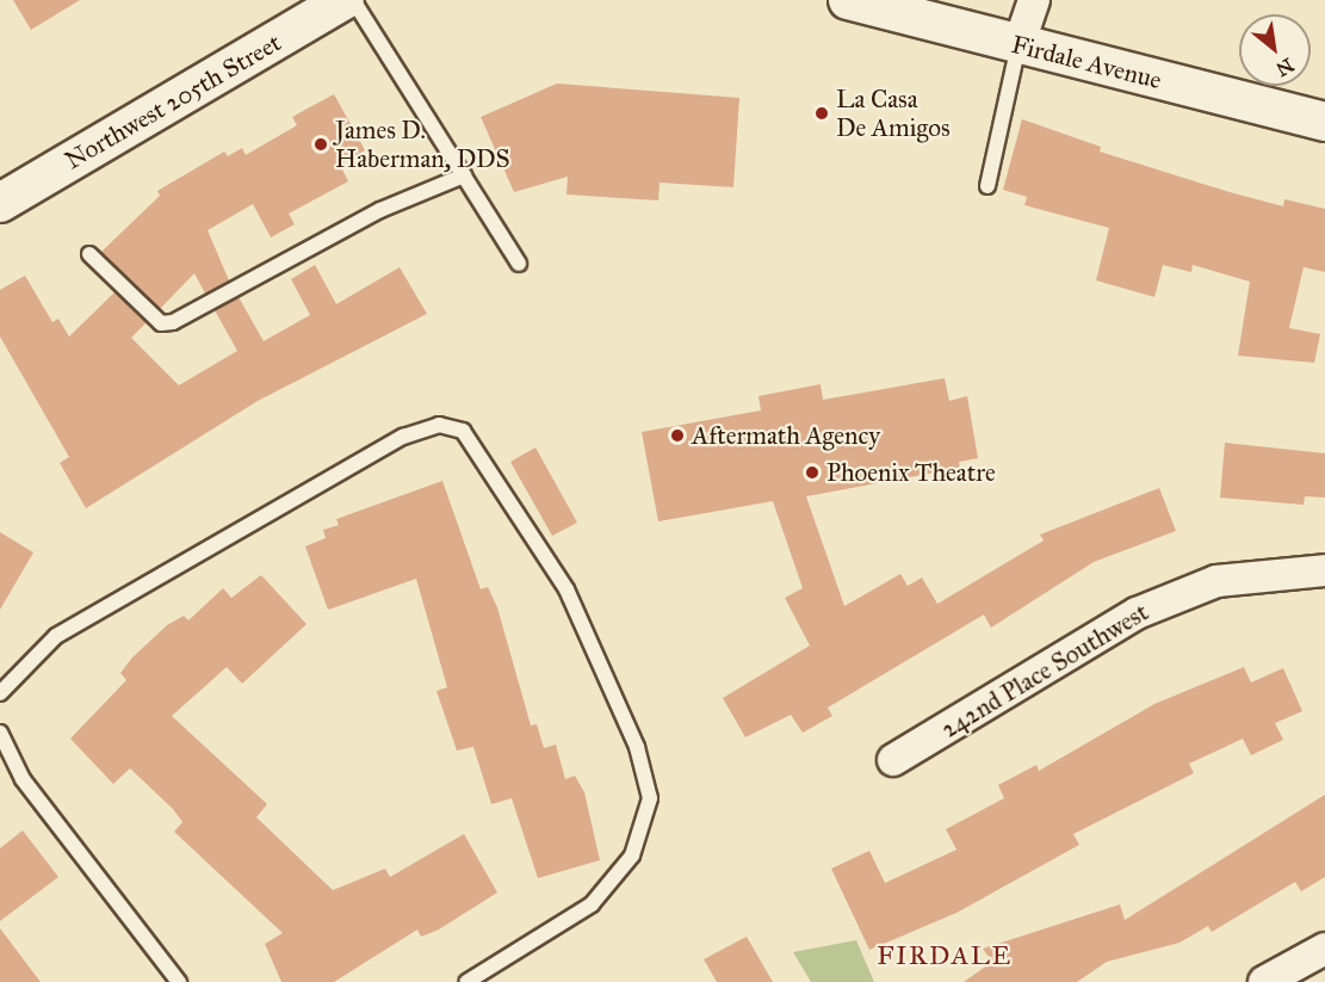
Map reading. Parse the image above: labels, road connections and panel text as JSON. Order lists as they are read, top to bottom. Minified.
{"streets":{"street":["Firdale Avenue","Northwest 205th Street","242nd Place Southwest"]},"districts":["FIRDALE"],"places":["La Casa De Amigos","James D. Haberman, DDS","Aftermath Agency","Phoenix Theatre"],"north":"bottom right"}
